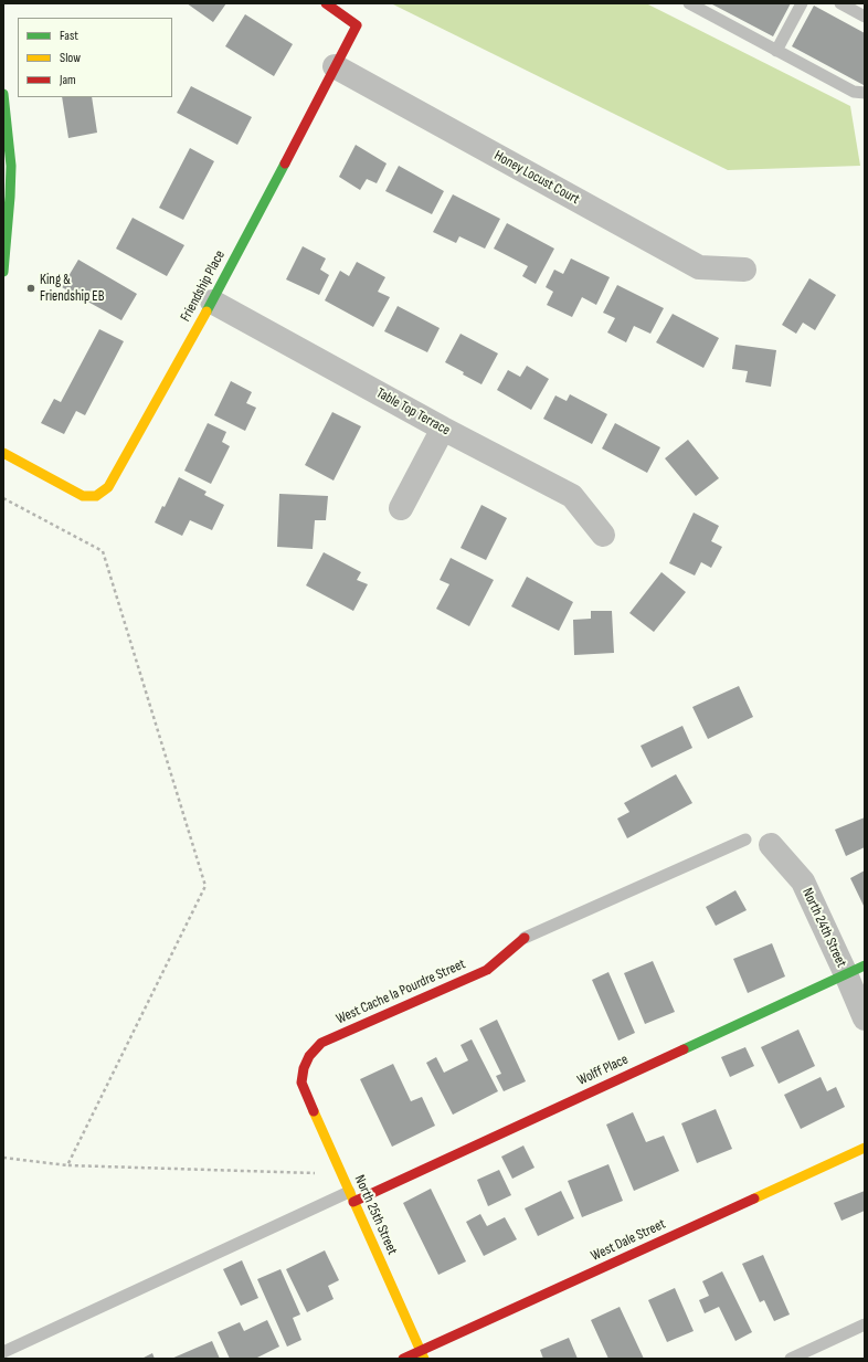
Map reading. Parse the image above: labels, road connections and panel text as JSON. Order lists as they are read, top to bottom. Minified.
{"streets":{"street":["Honey Locust Court","Friendship Place","Table Top Terrace","North 24th Street","West Cache la Pourdre Street","Wolff Place","North 25th Street","West Dale Street"]},"crossings":[["Honey Locust Court","Friendship Place"],["Friendship Place","Table Top Terrace"],["North 24th Street","Wolff Place"],["West Cache la Pourdre Street","North 25th Street"],["Wolff Place","North 25th Street"],["North 25th Street","West Dale Street"]],"places":["King & Friendship EB"],"legend":["Fast","Slow","Jam"]}
